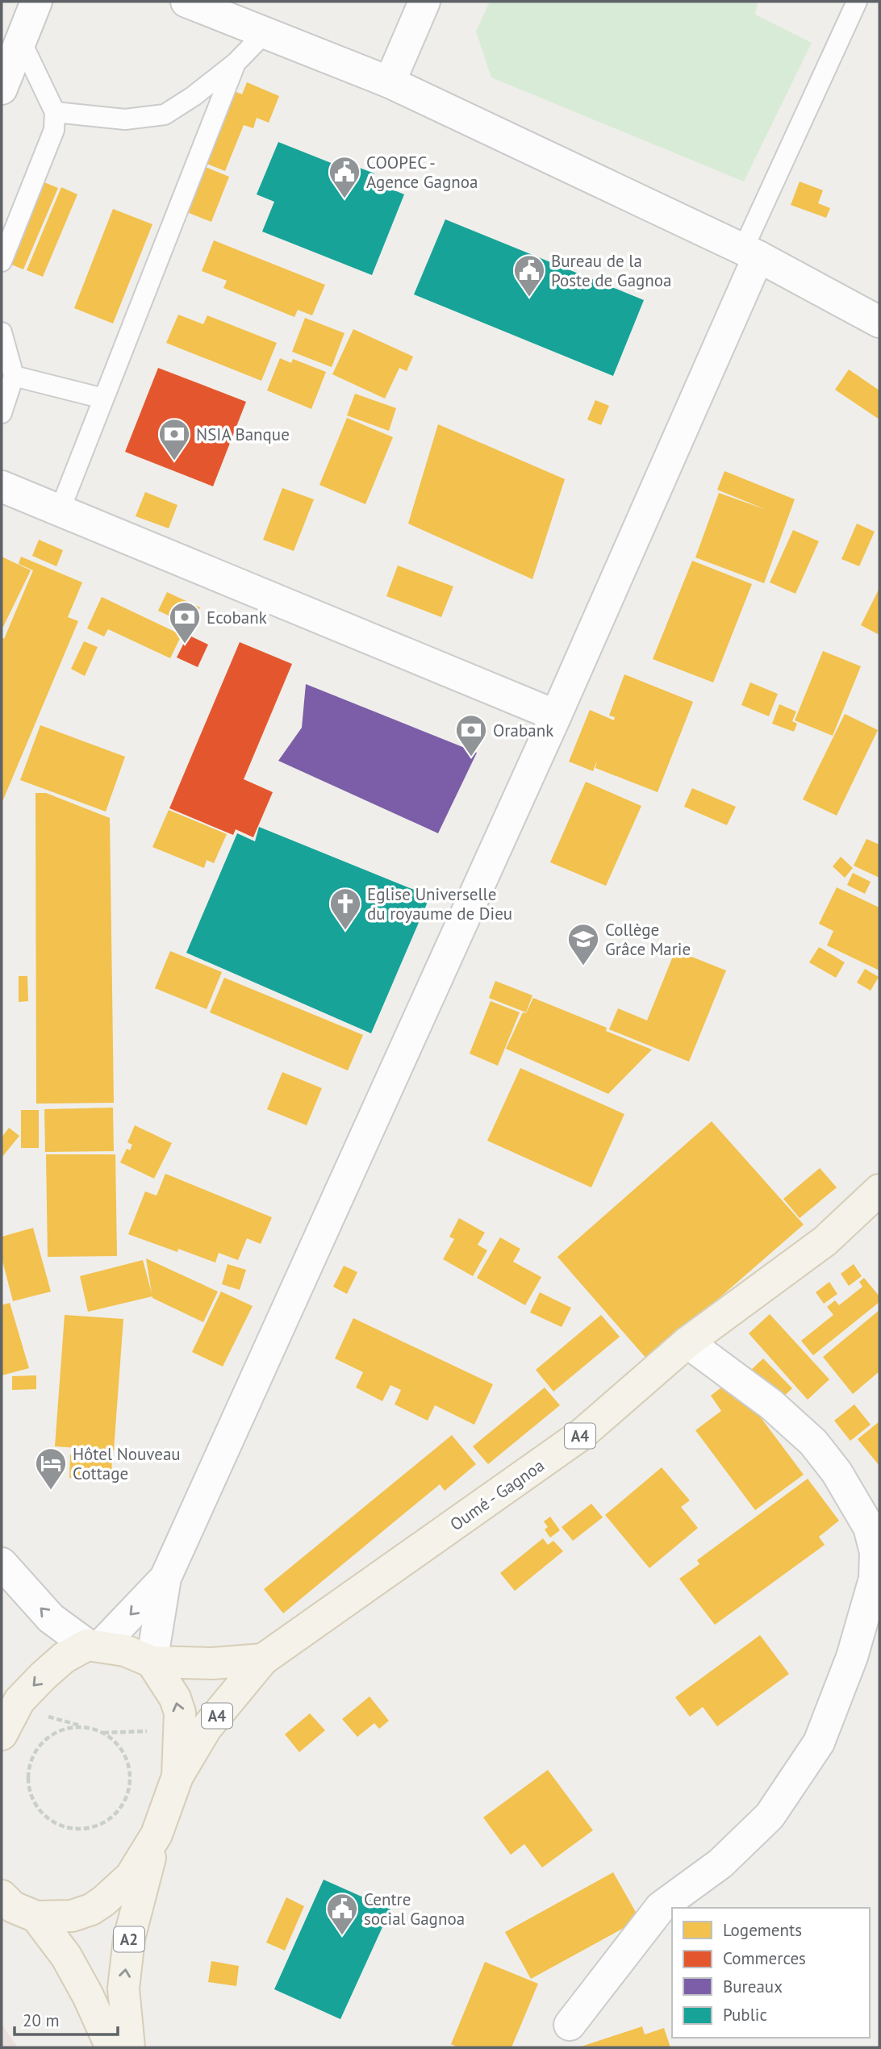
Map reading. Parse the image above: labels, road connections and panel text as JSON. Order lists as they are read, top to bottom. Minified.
{"streets":{"main road":["A4","Oumé - Gagnoa","A2"]},"places":{"public building":["COOPEC - Agence Gagnoa","Bureau de la Poste de Gagnoa","Centre social Gagnoa"],"bank":["NSIA Banque","Ecobank","Orabank"],"church":["Eglise Universelle du royaume de Dieu"],"school or university":["Collège Grâce Marie"],"hotel":["Hôtel Nouveau Cottage"]},"legend":["Logements","Commerces","Bureaux","Public"],"scale_bar":"20 m"}
